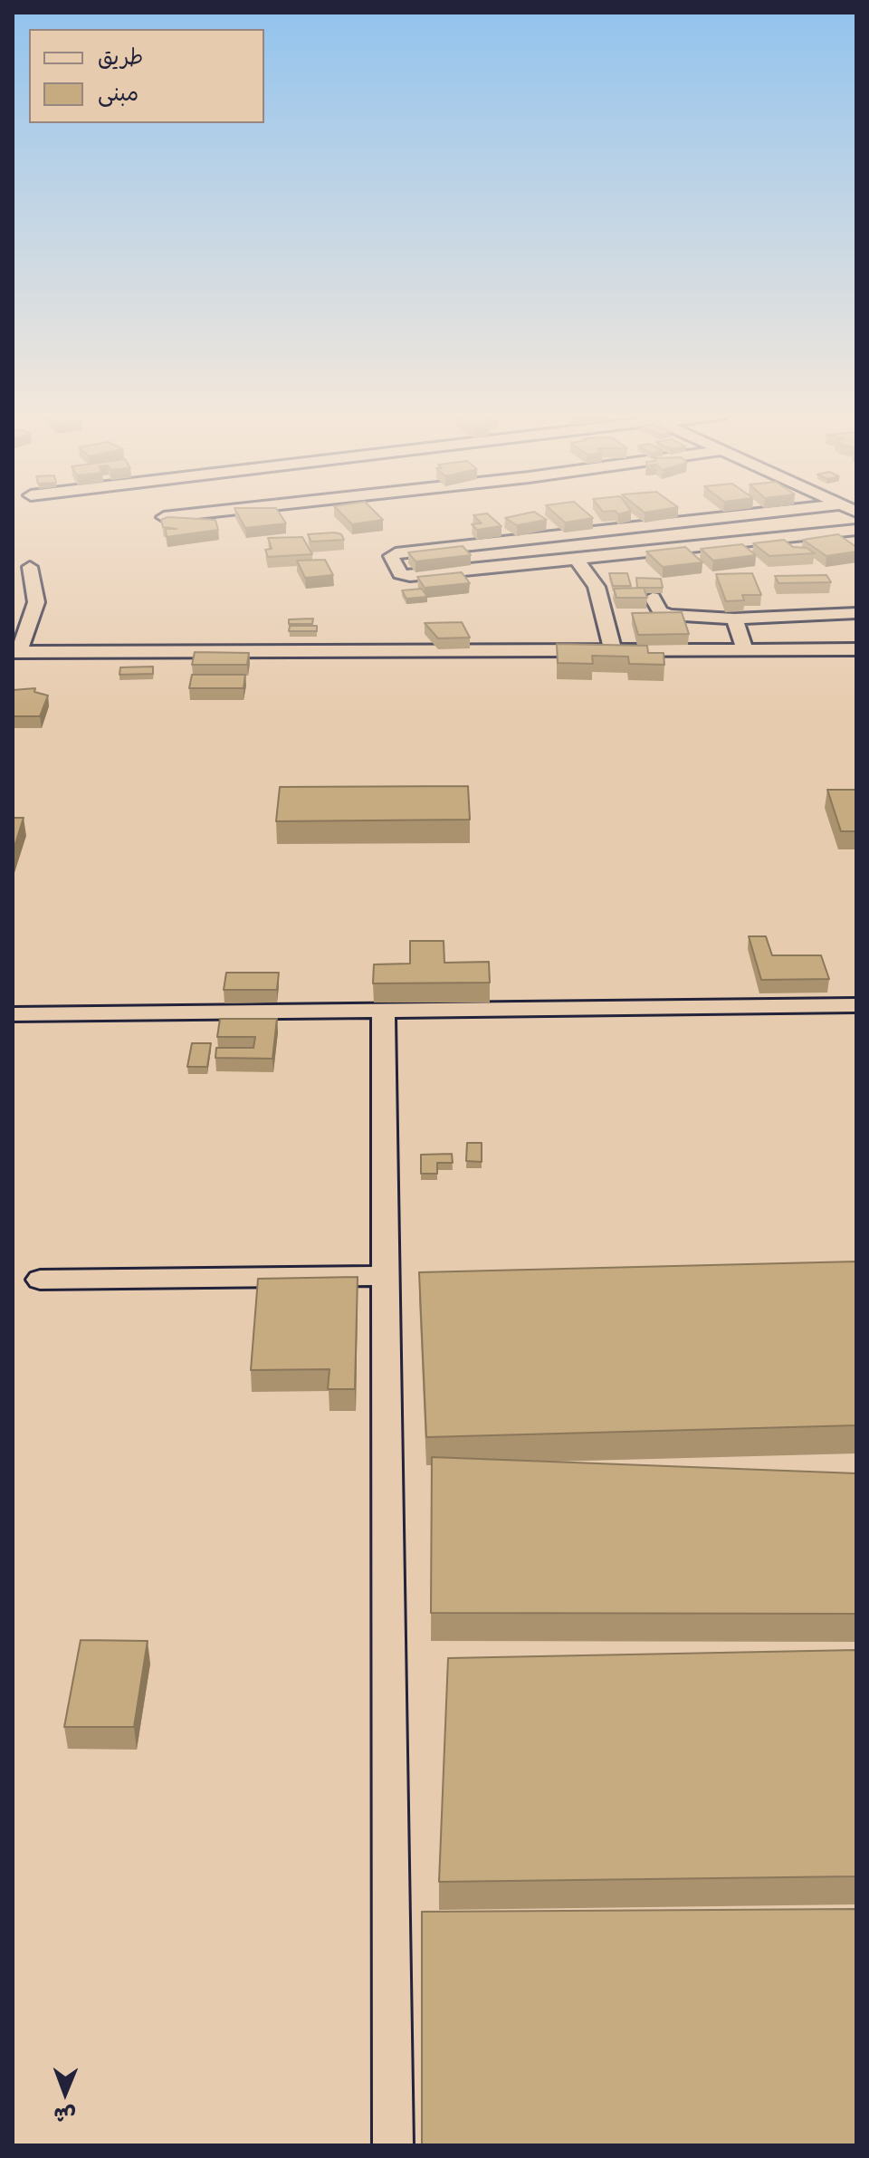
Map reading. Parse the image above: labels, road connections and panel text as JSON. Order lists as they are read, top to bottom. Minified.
{"legend":["طريق","مبنى"],"north":"bottom"}
